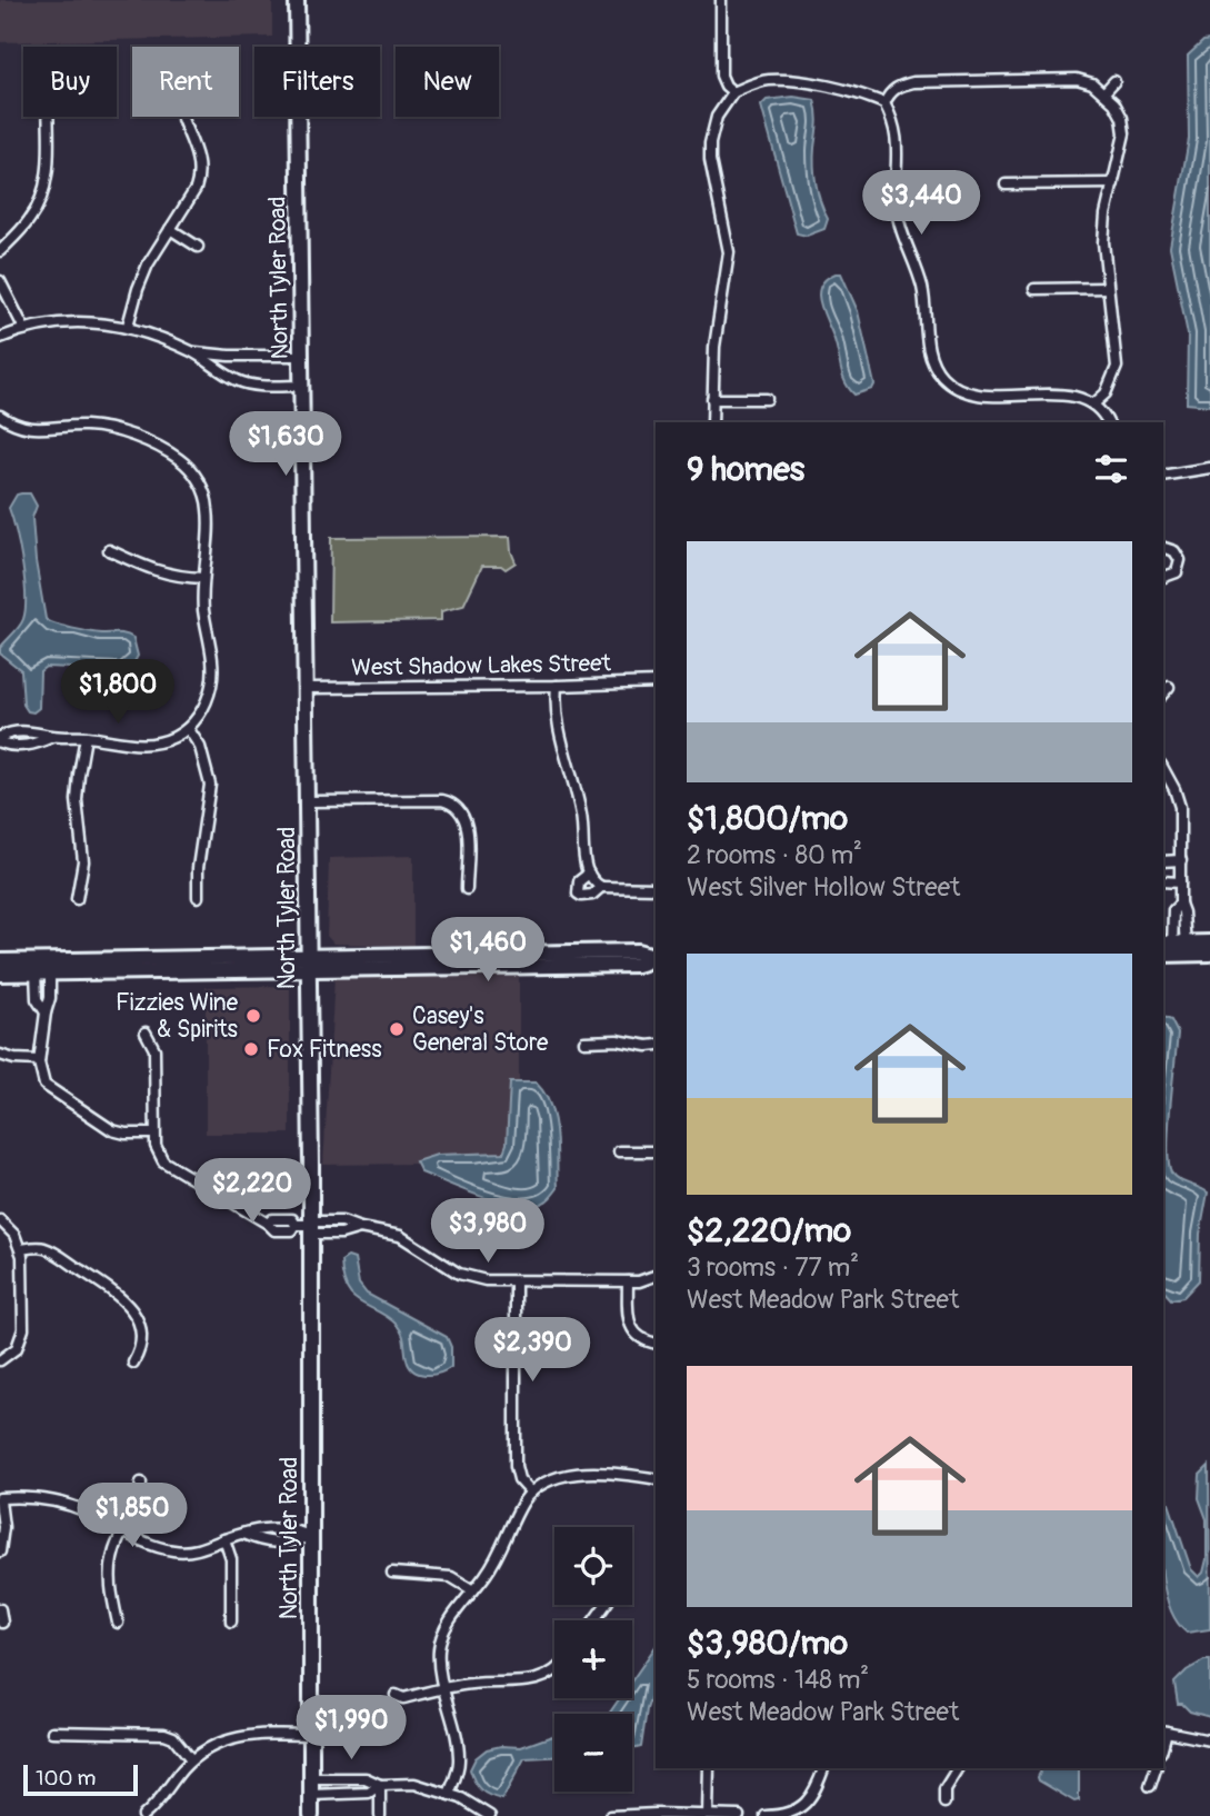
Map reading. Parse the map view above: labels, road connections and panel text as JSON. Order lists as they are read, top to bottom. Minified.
{"streets":{"main road":["North Tyler Road"],"street":["West Shadow Lakes Street"]},"crossings":[["North Tyler Road","West Shadow Lakes Street"]],"places":["Fizzies Wine & Spirits","Casey's General Store","Fox Fitness"],"scale_bar":"100 m","page":{"chip":["Buy","Rent","Filters","New"],"price":["$3,440","$1,630","$1,800","$1,460","$2,220","$3,980","$2,390","$1,850","$1,990"],"heading":"9 homes","list":[{"name":"$1,800/mo","note":"2 rooms · 80 m² · West Silver Hollow Street"},{"name":"$2,220/mo","note":"3 rooms · 77 m² · West Meadow Park Street"},{"name":"$3,980/mo","note":"5 rooms · 148 m² · West Meadow Park Street"}],"map_buttons":["+","−"],"scale":"100 m"}}
